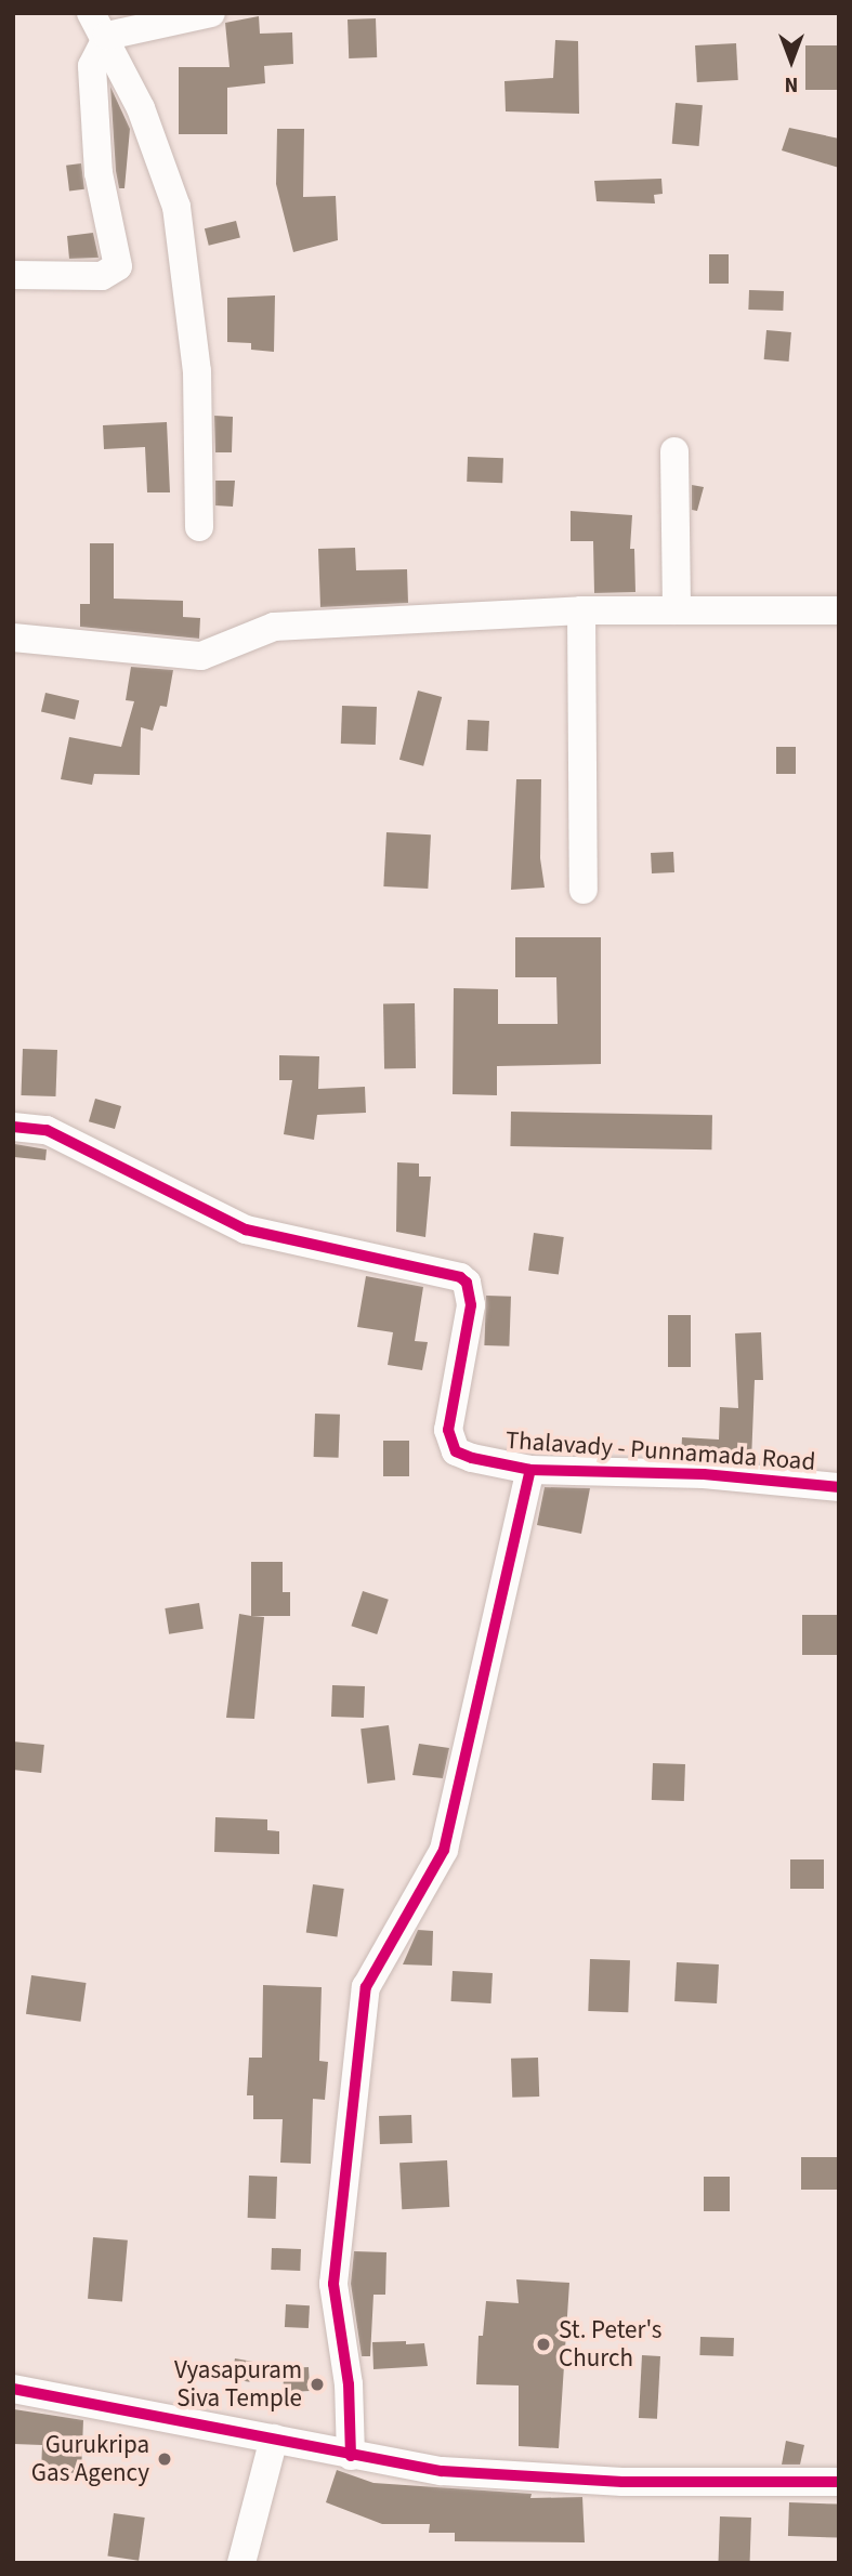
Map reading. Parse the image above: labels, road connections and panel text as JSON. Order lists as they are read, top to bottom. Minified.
{"streets":{"street":["Thalavady - Punnamada Road"]},"places":["St. Peter's Church","Vyasapuram Siva Temple","Gurukripa Gas Agency"],"north":"bottom"}
